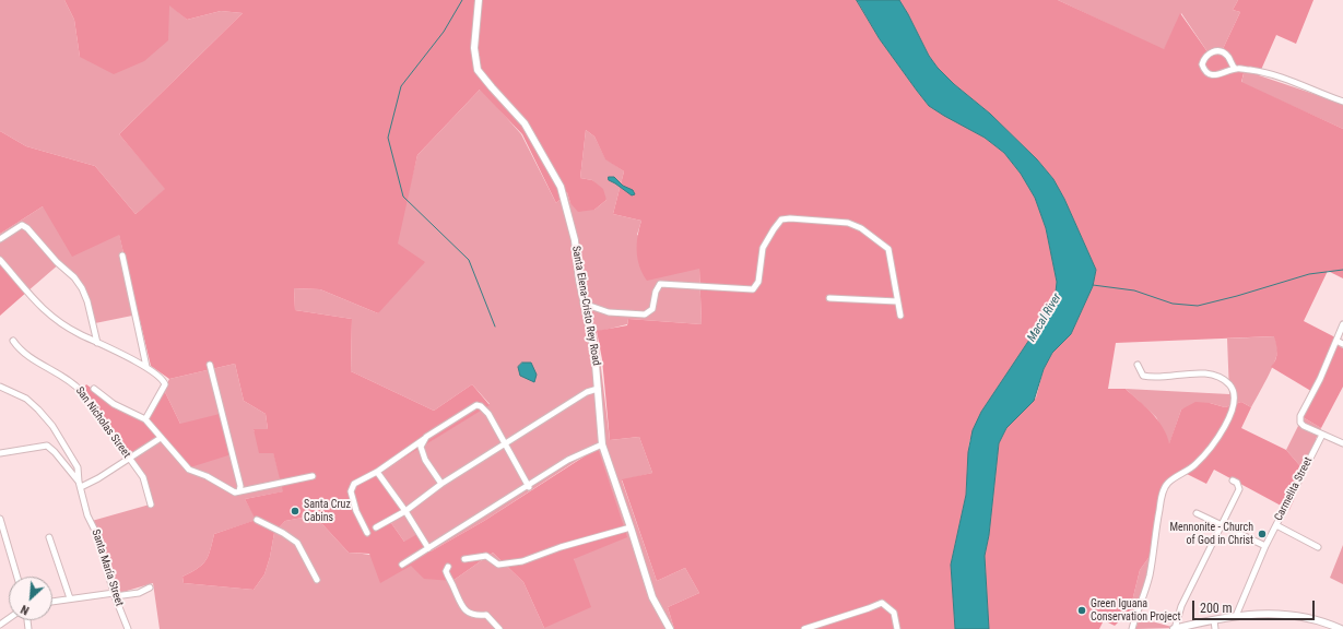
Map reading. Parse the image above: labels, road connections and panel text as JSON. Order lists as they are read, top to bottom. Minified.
{"streets":{"main road":["Santa Elena-Cristo Rey Road"],"street":["San Nicholas Street","Carmelita Street","Santa María Street"]},"water":["Macal River"],"places":["Santa Cruz Cabins","Mennonite - Church of God in Christ","Green Iguana Conservation Project"],"scale_bar":"200 m","north":"bottom left"}
